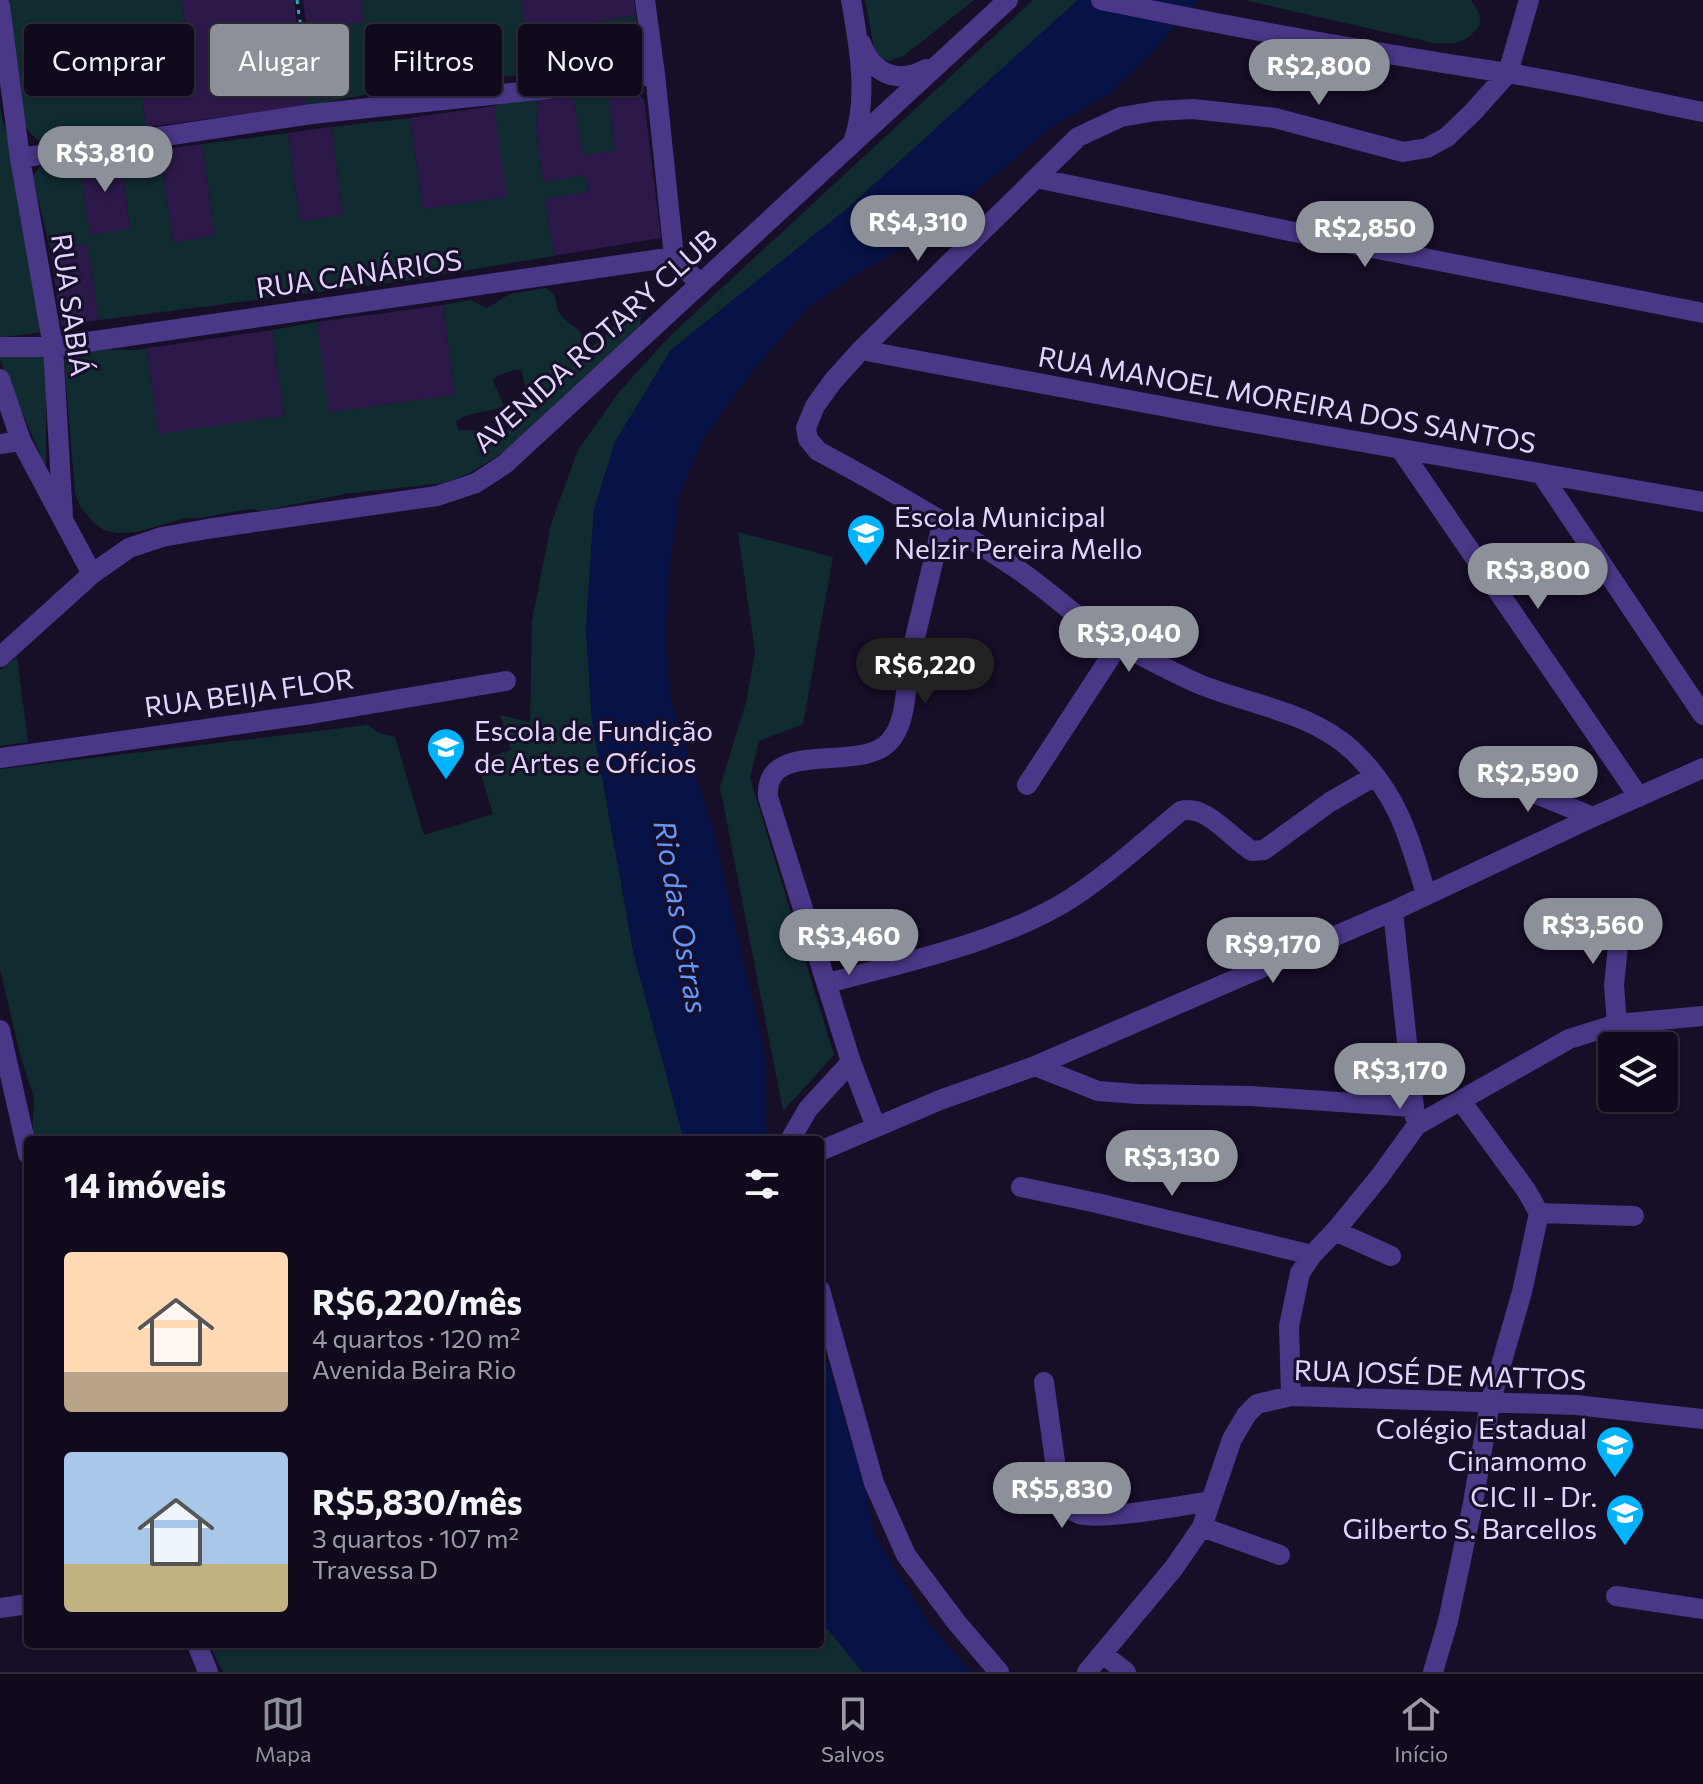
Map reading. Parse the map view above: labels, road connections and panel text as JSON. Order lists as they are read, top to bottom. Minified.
{"streets":{"street":["RUA CANÁRIOS","RUA SABIÁ","AVENIDA ROTARY CLUB","RUA MANOEL MOREIRA DOS SANTOS","RUA BEIJA FLOR","RUA JOSÉ DE MATTOS"]},"crossings":[["RUA CANÁRIOS","RUA SABIÁ"]],"water":["Rio das Ostras"],"places":{"school or university":["Escola Municipal Nelzir Pereira Mello","Escola de Fundição de Artes e Ofícios","Colégio Estadual Cinamomo","CIC II - Dr. Gilberto S. Barcellos"]},"page":{"chip":["Comprar","Alugar","Filtros","Novo"],"price":["R$2,800","R$3,810","R$4,310","R$2,850","R$3,800","R$3,040","R$6,220","R$2,590","R$3,560","R$3,460","R$9,170","R$3,170","R$3,130","R$5,830"],"heading":"14 imóveis","list":[{"name":"R$6,220/mês","note":"4 quartos · 120 m² · Avenida Beira Rio"},{"name":"R$5,830/mês","note":"3 quartos · 107 m² · Travessa D"}],"tabs":["Mapa","Salvos","Início"]}}
